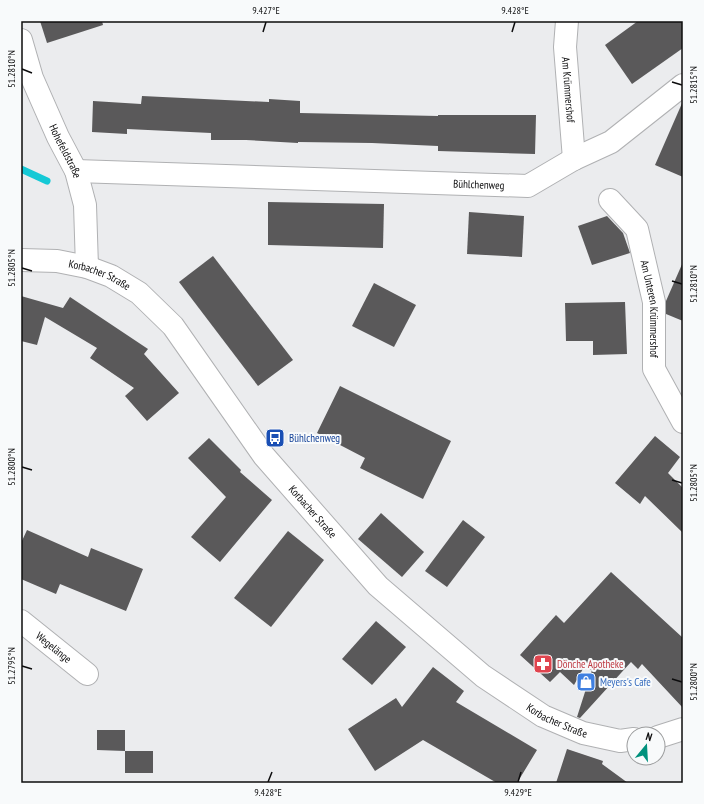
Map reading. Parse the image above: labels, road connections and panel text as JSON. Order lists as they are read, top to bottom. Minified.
{"streets":{"street":["Am Krümmershof","Hohefeldstraße","Bühlchenweg","Korbacher Straße","Am Unteren Krümmershof","Wegelänge"]},"crossings":[["Am Krümmershof","Bühlchenweg"],["Hohefeldstraße","Bühlchenweg"],["Hohefeldstraße","Korbacher Straße"]],"places":{"bus stop":["Bühlchenweg"],"pharmacy":["Dönche Apotheke"],"shop":["Meyers's Cafe"]},"north":"top","coordinates":["9.427°E","9.428°E","51.2810°N","51.2815°N","51.2805°N","51.2800°N","51.2795°N","9.429°E"]}
